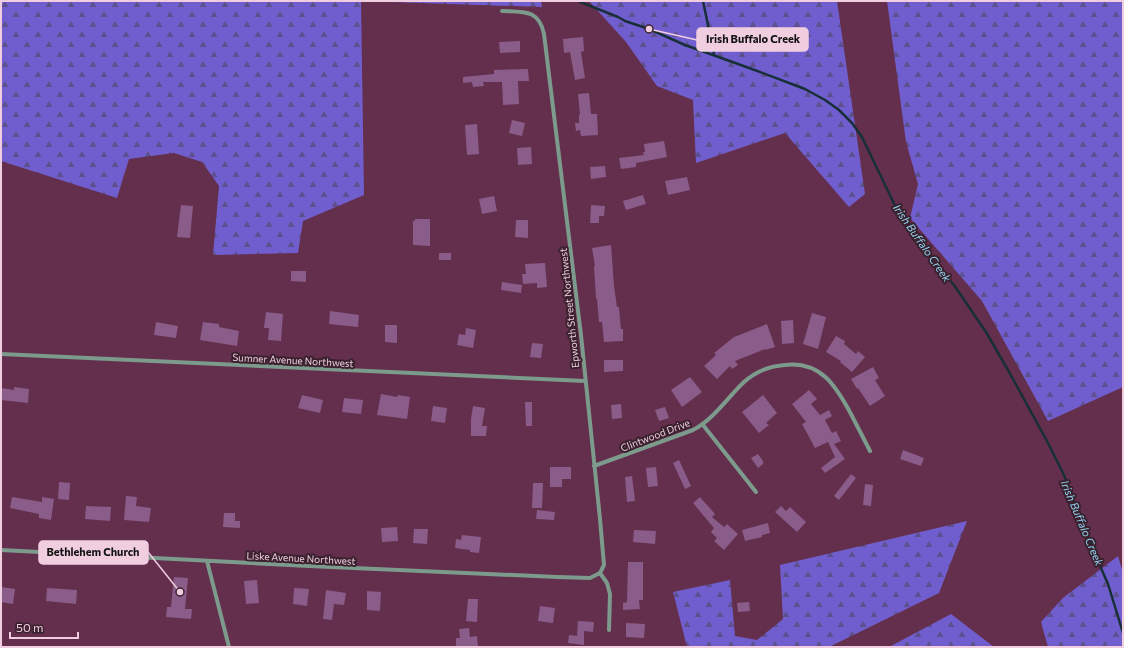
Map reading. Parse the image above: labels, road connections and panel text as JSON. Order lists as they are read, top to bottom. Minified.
{"streets":{"street":["Epworth Street Northwest","Sumner Avenue Northwest","Clintwood Drive","Liske Avenue Northwest"]},"crossings":[["Epworth Street Northwest","Sumner Avenue Northwest"],["Epworth Street Northwest","Clintwood Drive"],["Epworth Street Northwest","Liske Avenue Northwest"]],"water":["Irish Buffalo Creek"],"places":["Irish Buffalo Creek","Bethlehem Church"],"scale_bar":"50 m"}
